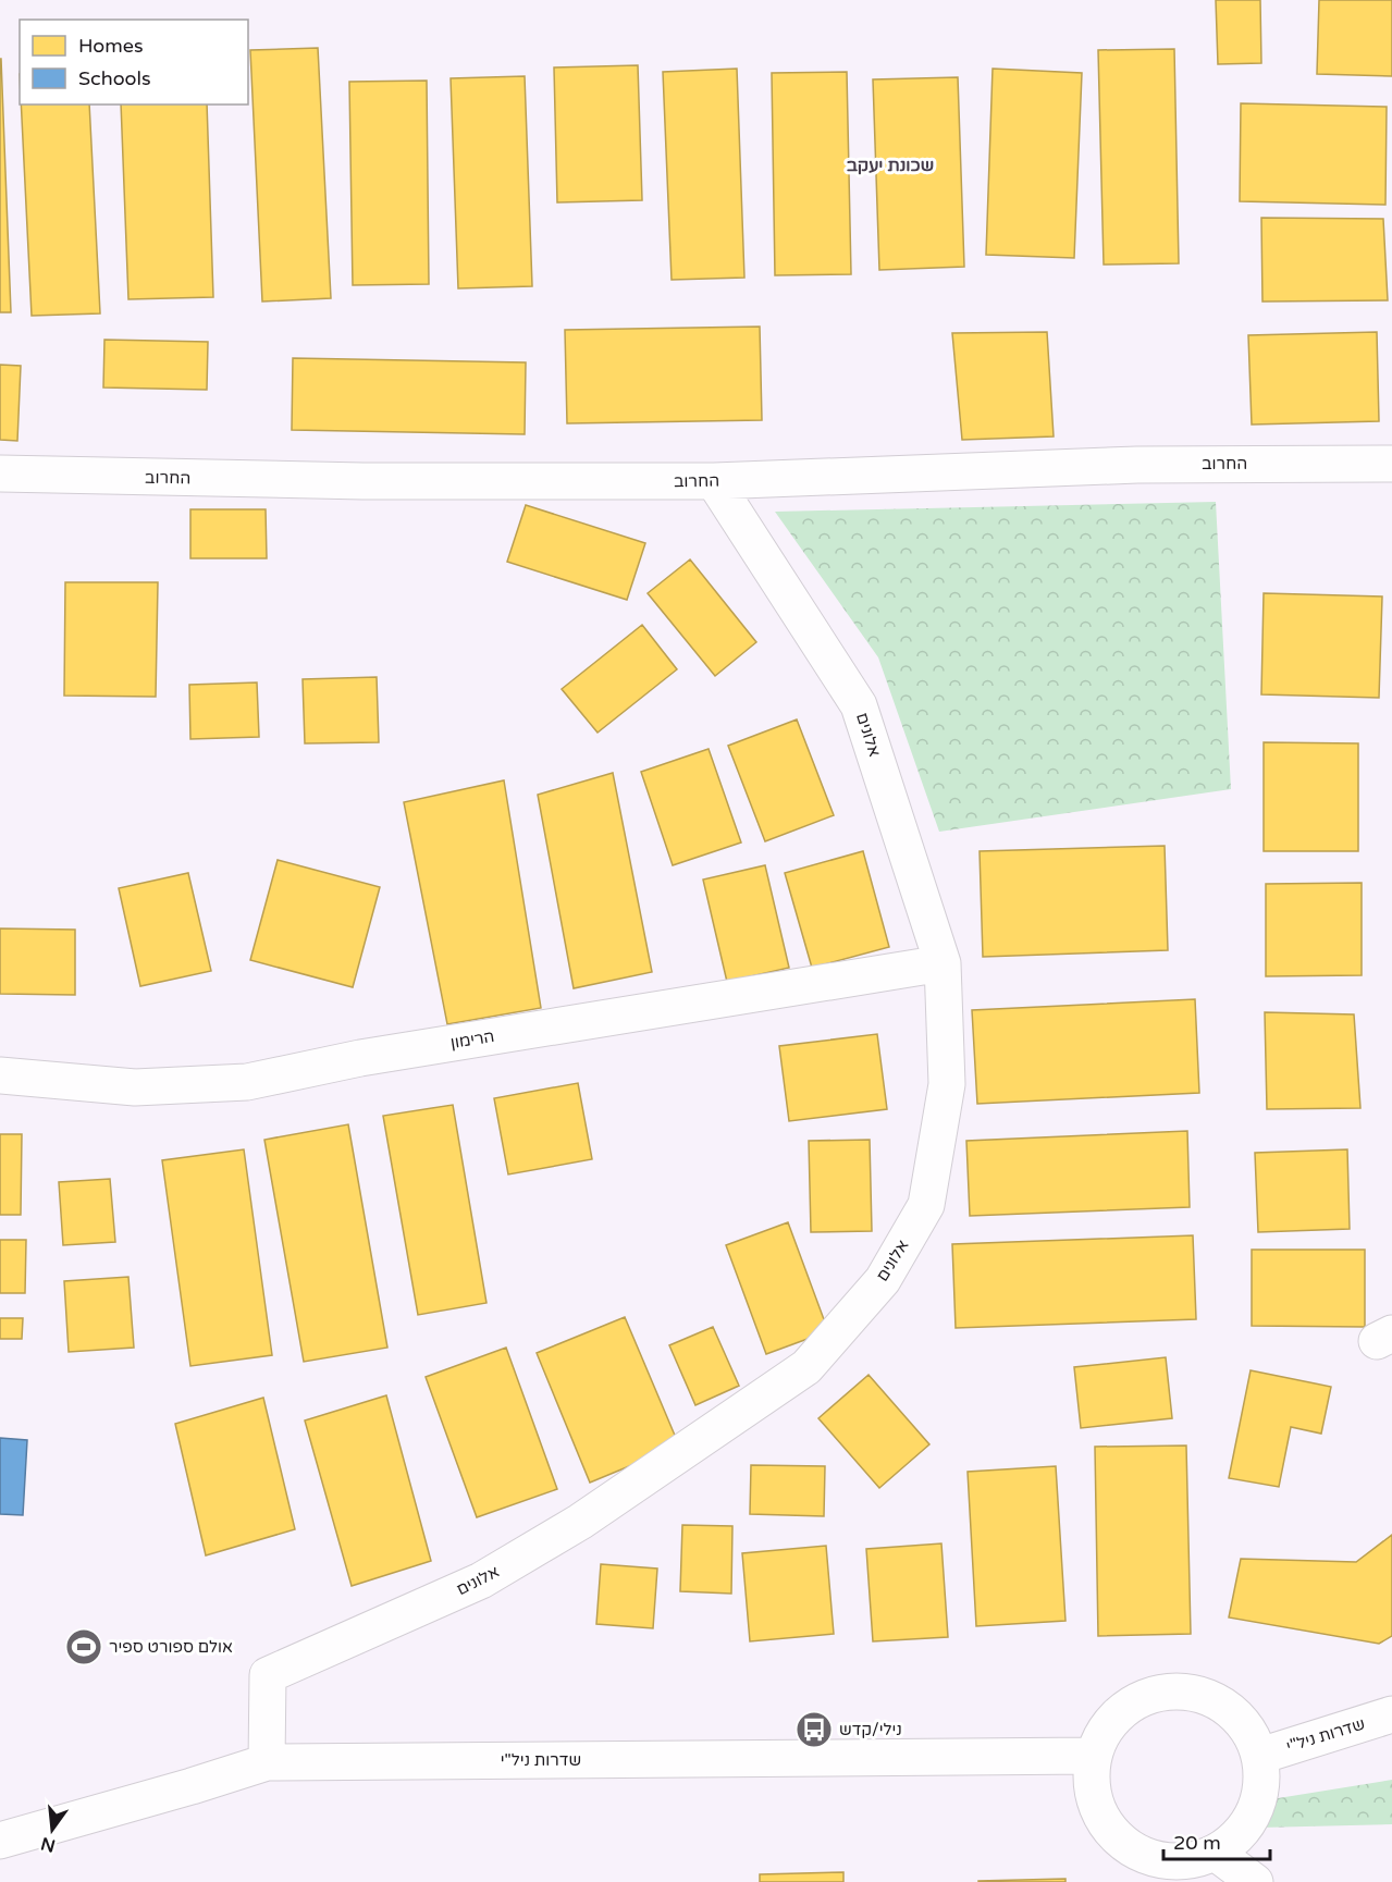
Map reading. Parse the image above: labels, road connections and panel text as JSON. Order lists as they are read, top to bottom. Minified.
{"streets":{"street":["החרוב","אלונים","הרימון","שדרות ניל\"י"]},"crossings":[["החרוב","אלונים"],["אלונים","הרימון"],["אלונים","שדרות ניל\"י"]],"districts":["שכונת יעקב"],"places":{"sports":["אולם ספורט ספיר"],"bus stop":["נילי/קדש"]},"legend":["Homes","Schools"],"scale_bar":"20 m","north":"bottom"}
